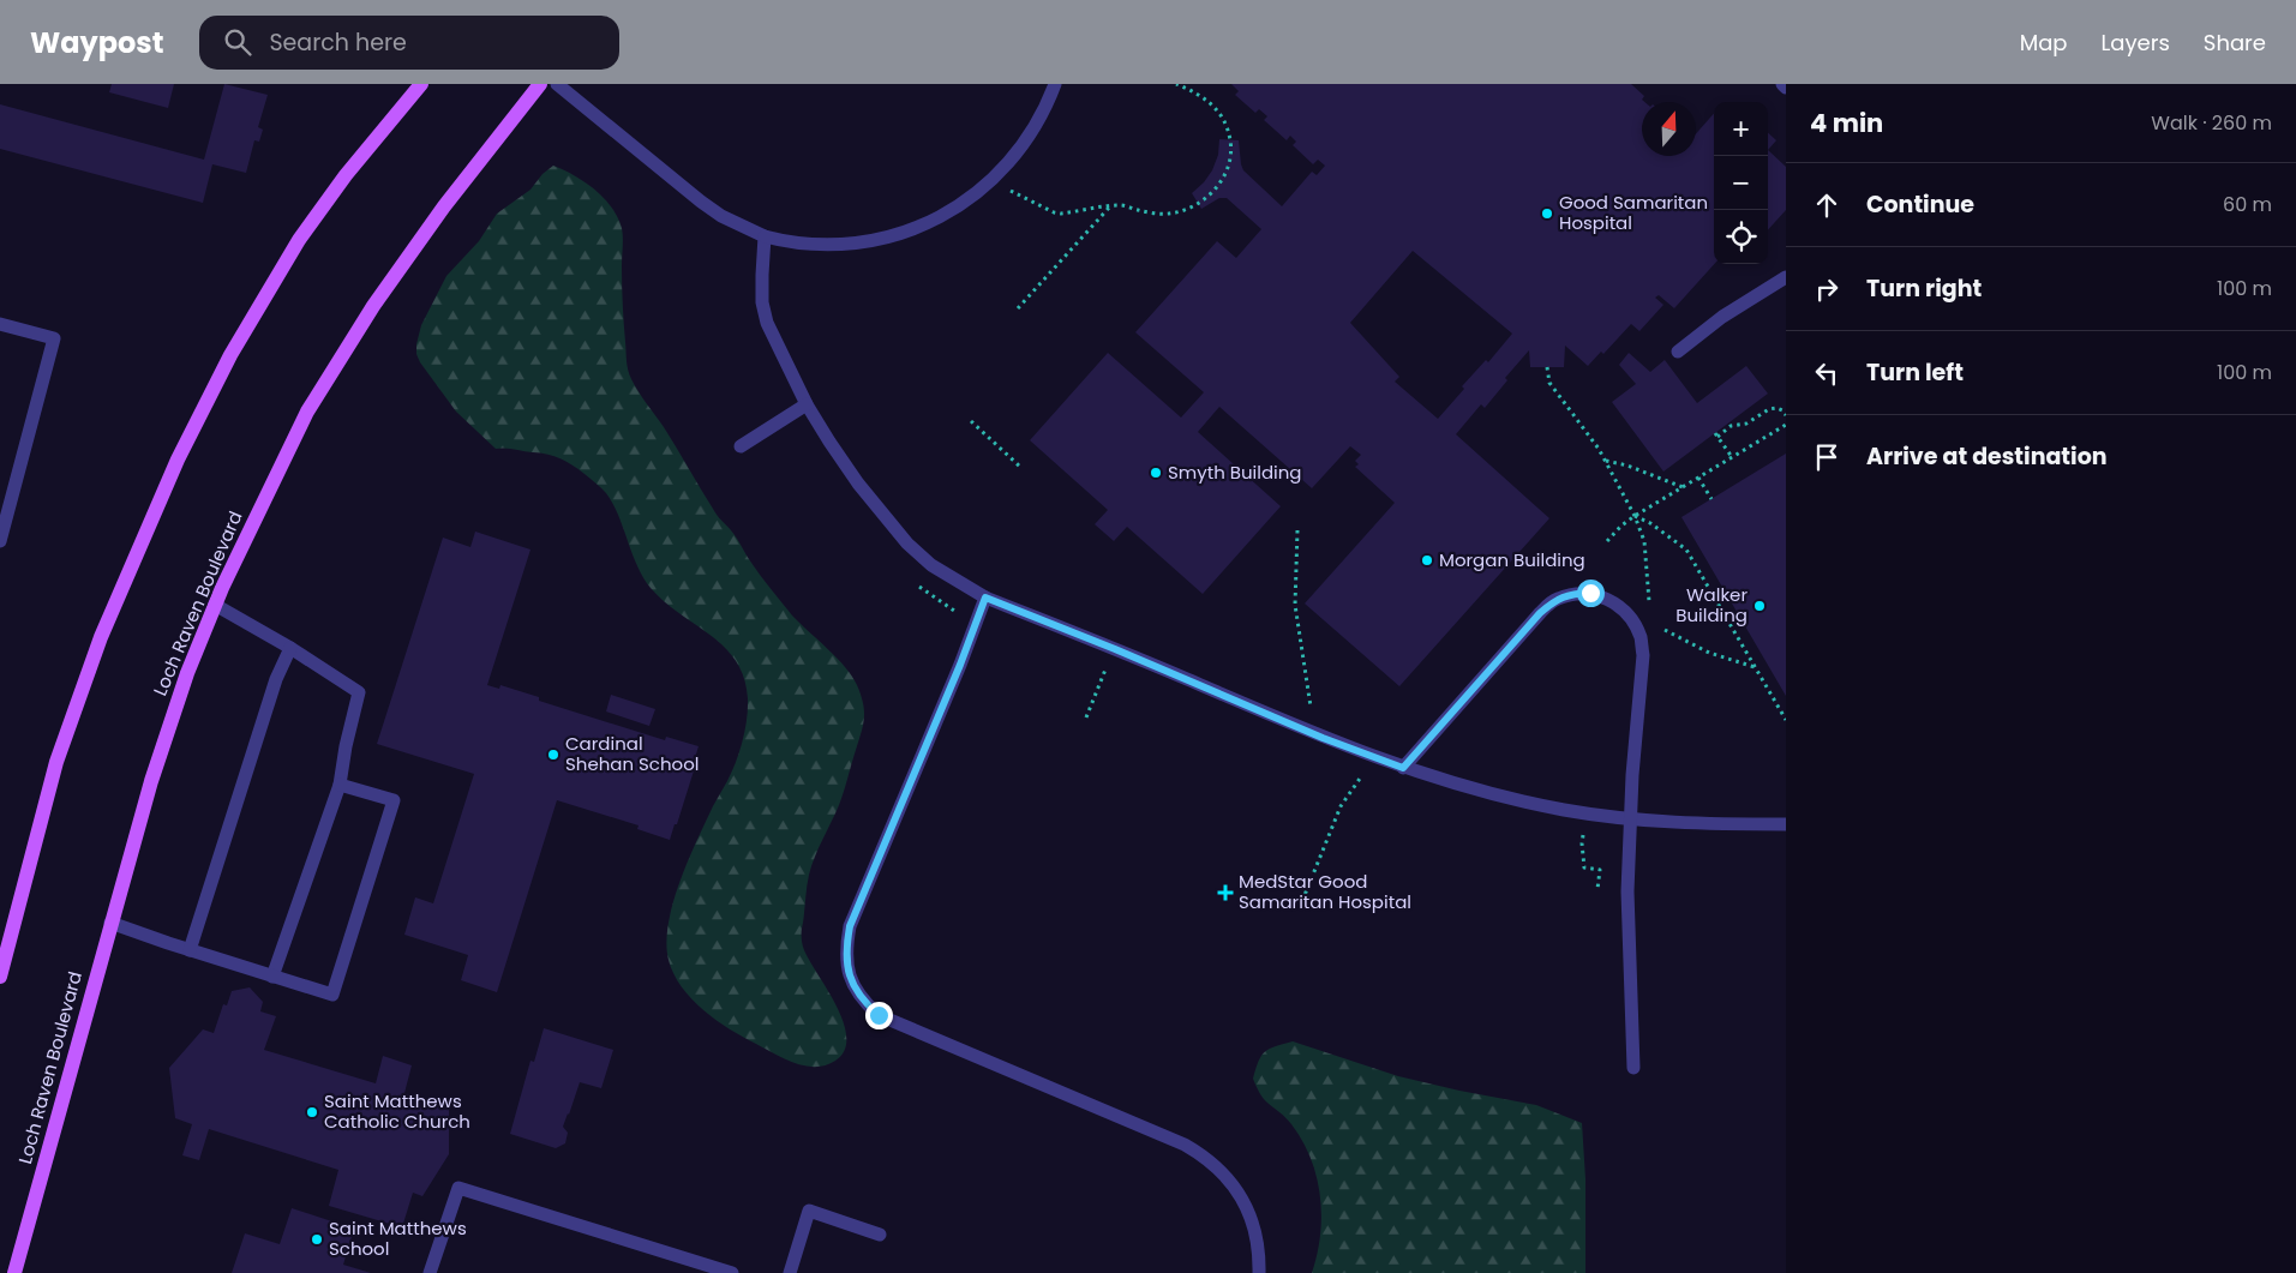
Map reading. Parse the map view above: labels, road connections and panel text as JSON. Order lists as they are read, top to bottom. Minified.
{"streets":{"main road":["Loch Raven Boulevard"]},"places":{"other":["Good Samaritan Hospital","Smyth Building","Morgan Building","Walker Building","Cardinal Shehan School","Saint Matthews Catholic Church","Saint Matthews School"],"health":["MedStar Good Samaritan Hospital"]},"north":"top","page":{"header":"Waypost","search":"Search here","nav":["Map","Layers","Share"],"heading":["4 min","Walk · 260 m"],"map_buttons":["+","−"],"list":[["Continue","60 m"],["Turn right","100 m"],["Turn left","100 m"],"Arrive at destination"]}}
